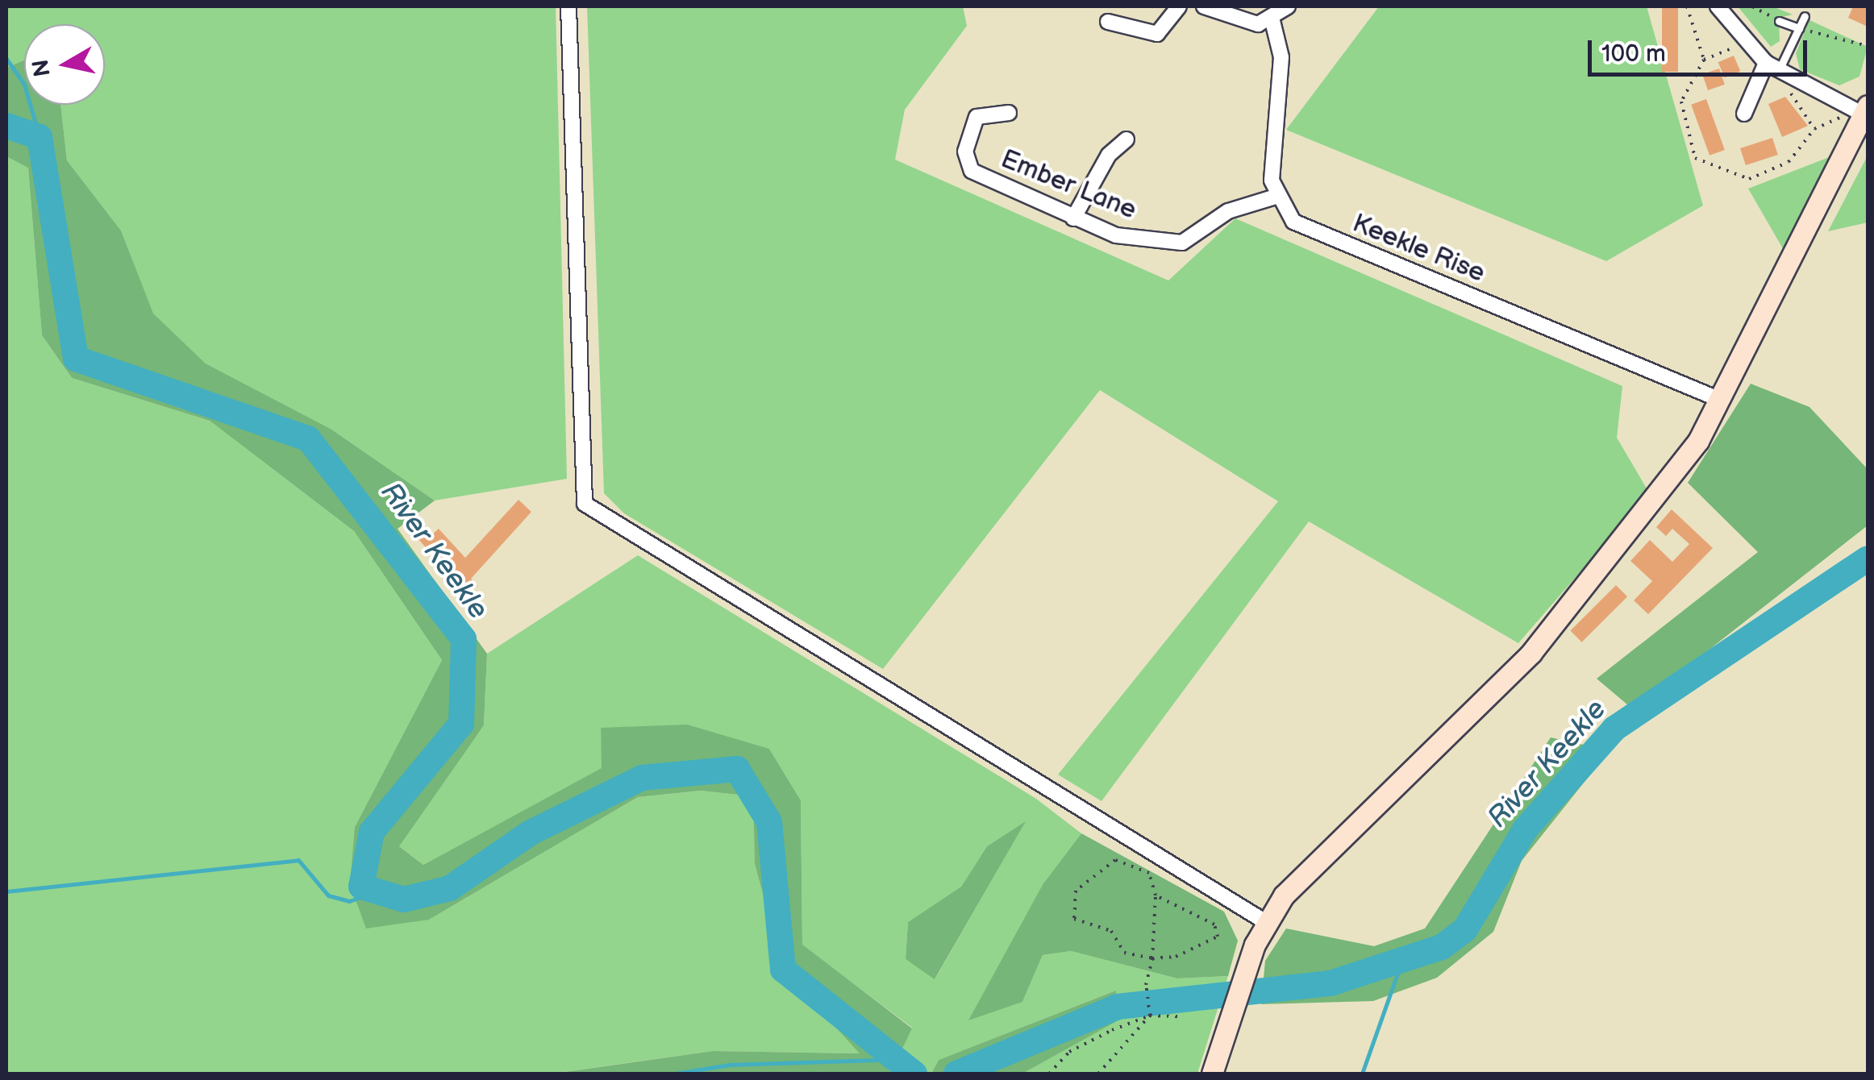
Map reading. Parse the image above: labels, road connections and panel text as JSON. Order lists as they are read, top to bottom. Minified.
{"streets":{"street":["Ember Lane","Keekle Rise"]},"crossings":[["Ember Lane","Keekle Rise"]],"water":["River Keekle"],"scale_bar":"100 m","north":"left"}
